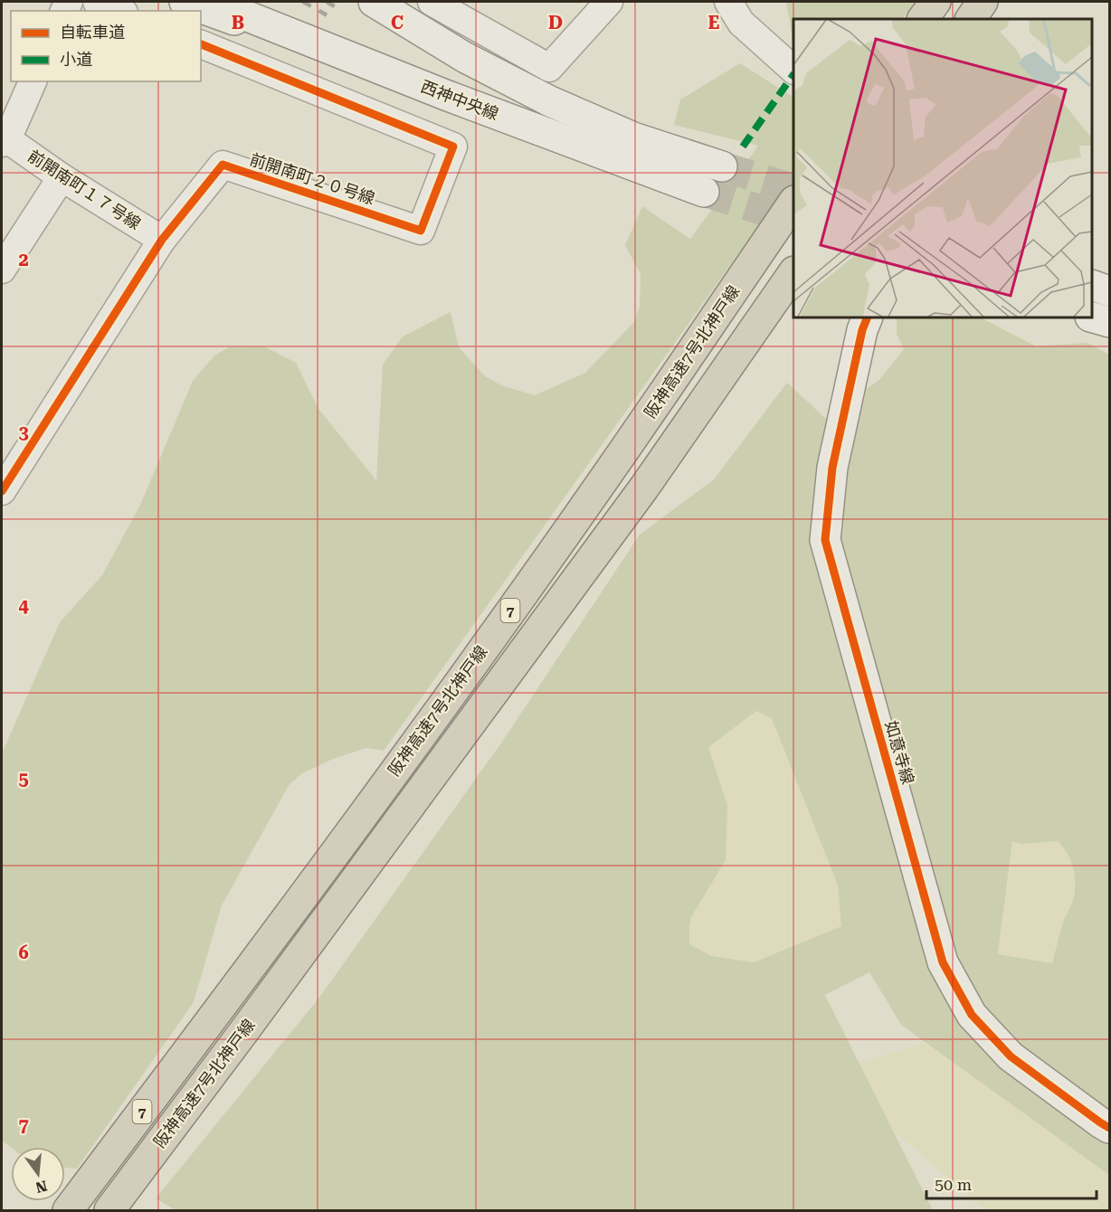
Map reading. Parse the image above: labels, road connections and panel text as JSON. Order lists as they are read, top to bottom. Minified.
{"streets":{"highway":["阪神高速7号北神戸線","7"],"street":["西神中央線","前開南町２０号線","前開南町１７号線","如意寺線"]},"crossings":[["前開南町２０号線","前開南町１７号線"]],"legend":["自転車道","小道"],"scale_bar":"50 m","north":"bottom","grid":{"columns":["B","C","D","E"],"rows":["2","3","4","5","6","7"]}}
